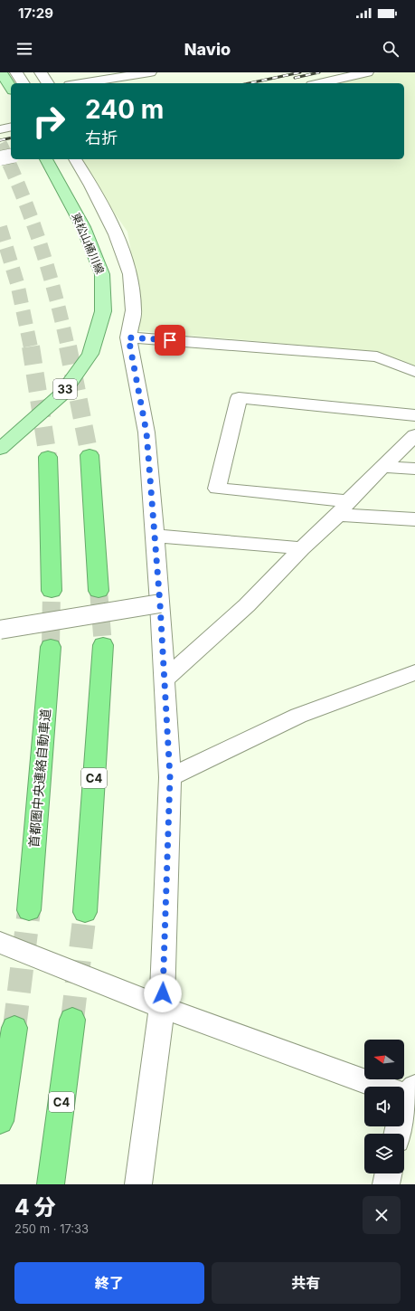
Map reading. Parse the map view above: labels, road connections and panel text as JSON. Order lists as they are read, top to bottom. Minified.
{"streets":{"highway":["首都圏中央連絡自動車道","C4"],"main road":["東松山桶川線","33"]},"north":"left","page":{"status":"17:29","header":"Navio","turn":["240 m","右折"],"heading":["4 分","250 m · 17:33"],"buttons":["終了","共有"]}}
